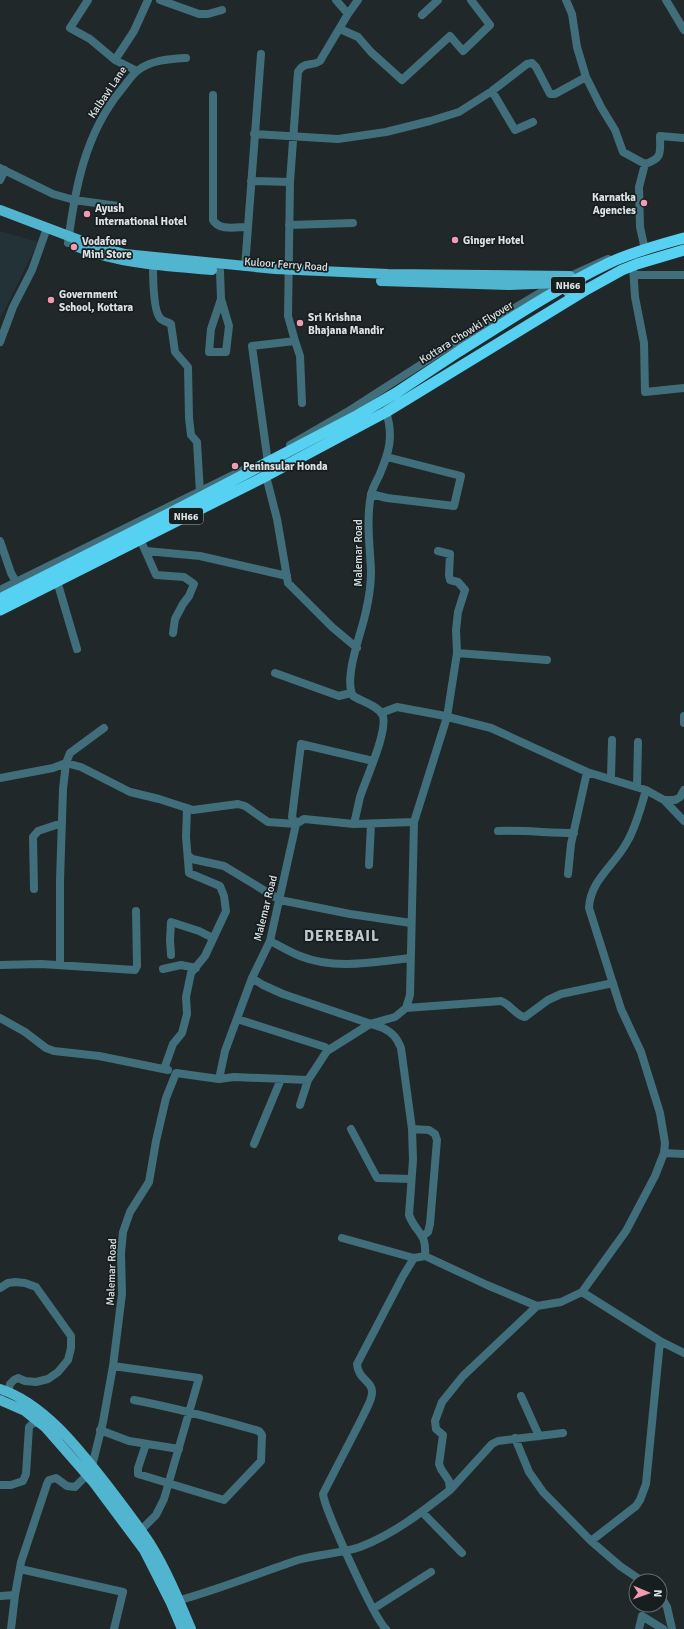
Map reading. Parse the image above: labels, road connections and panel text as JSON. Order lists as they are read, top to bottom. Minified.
{"streets":{"highway":["NH66","Kottara Chowki Flyover"],"main road":["Kuloor Ferry Road"],"street":["Kalbavi Lane","Malemar Road"]},"crossings":[["Kalbavi Lane","Kuloor Ferry Road"],["NH66","Kottara Chowki Flyover"],["NH66","Malemar Road"]],"districts":["DEREBAIL"],"places":["Karnatka Agencies","Ayush International Hotel","Ginger Hotel","Vodafone Mini Store","Government School, Kottara","Sri Krishna Bhajana Mandir","Peninsular Honda"],"north":"right"}
